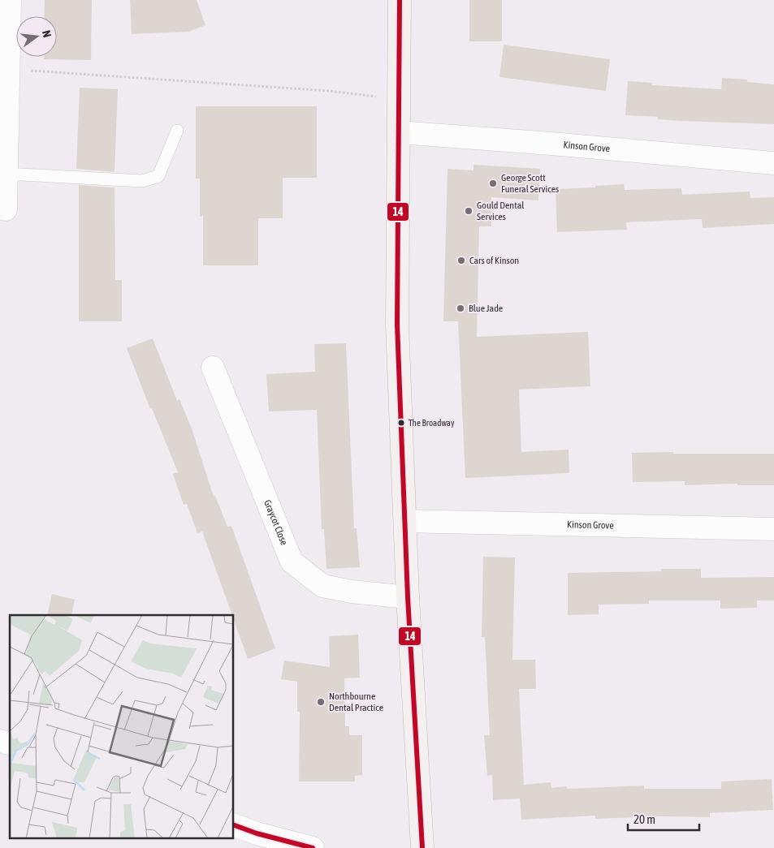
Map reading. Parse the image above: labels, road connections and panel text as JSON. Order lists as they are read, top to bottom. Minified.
{"streets":{"street":["Kinson Grove","Graycot Close"]},"places":["George Scott Funeral Services","Gould Dental Services","Cars of Kinson","Blue Jade","The Broadway","Northbourne Dental Practice"],"lines":["transit line 14"],"scale_bar":"20 m","north":"right"}
